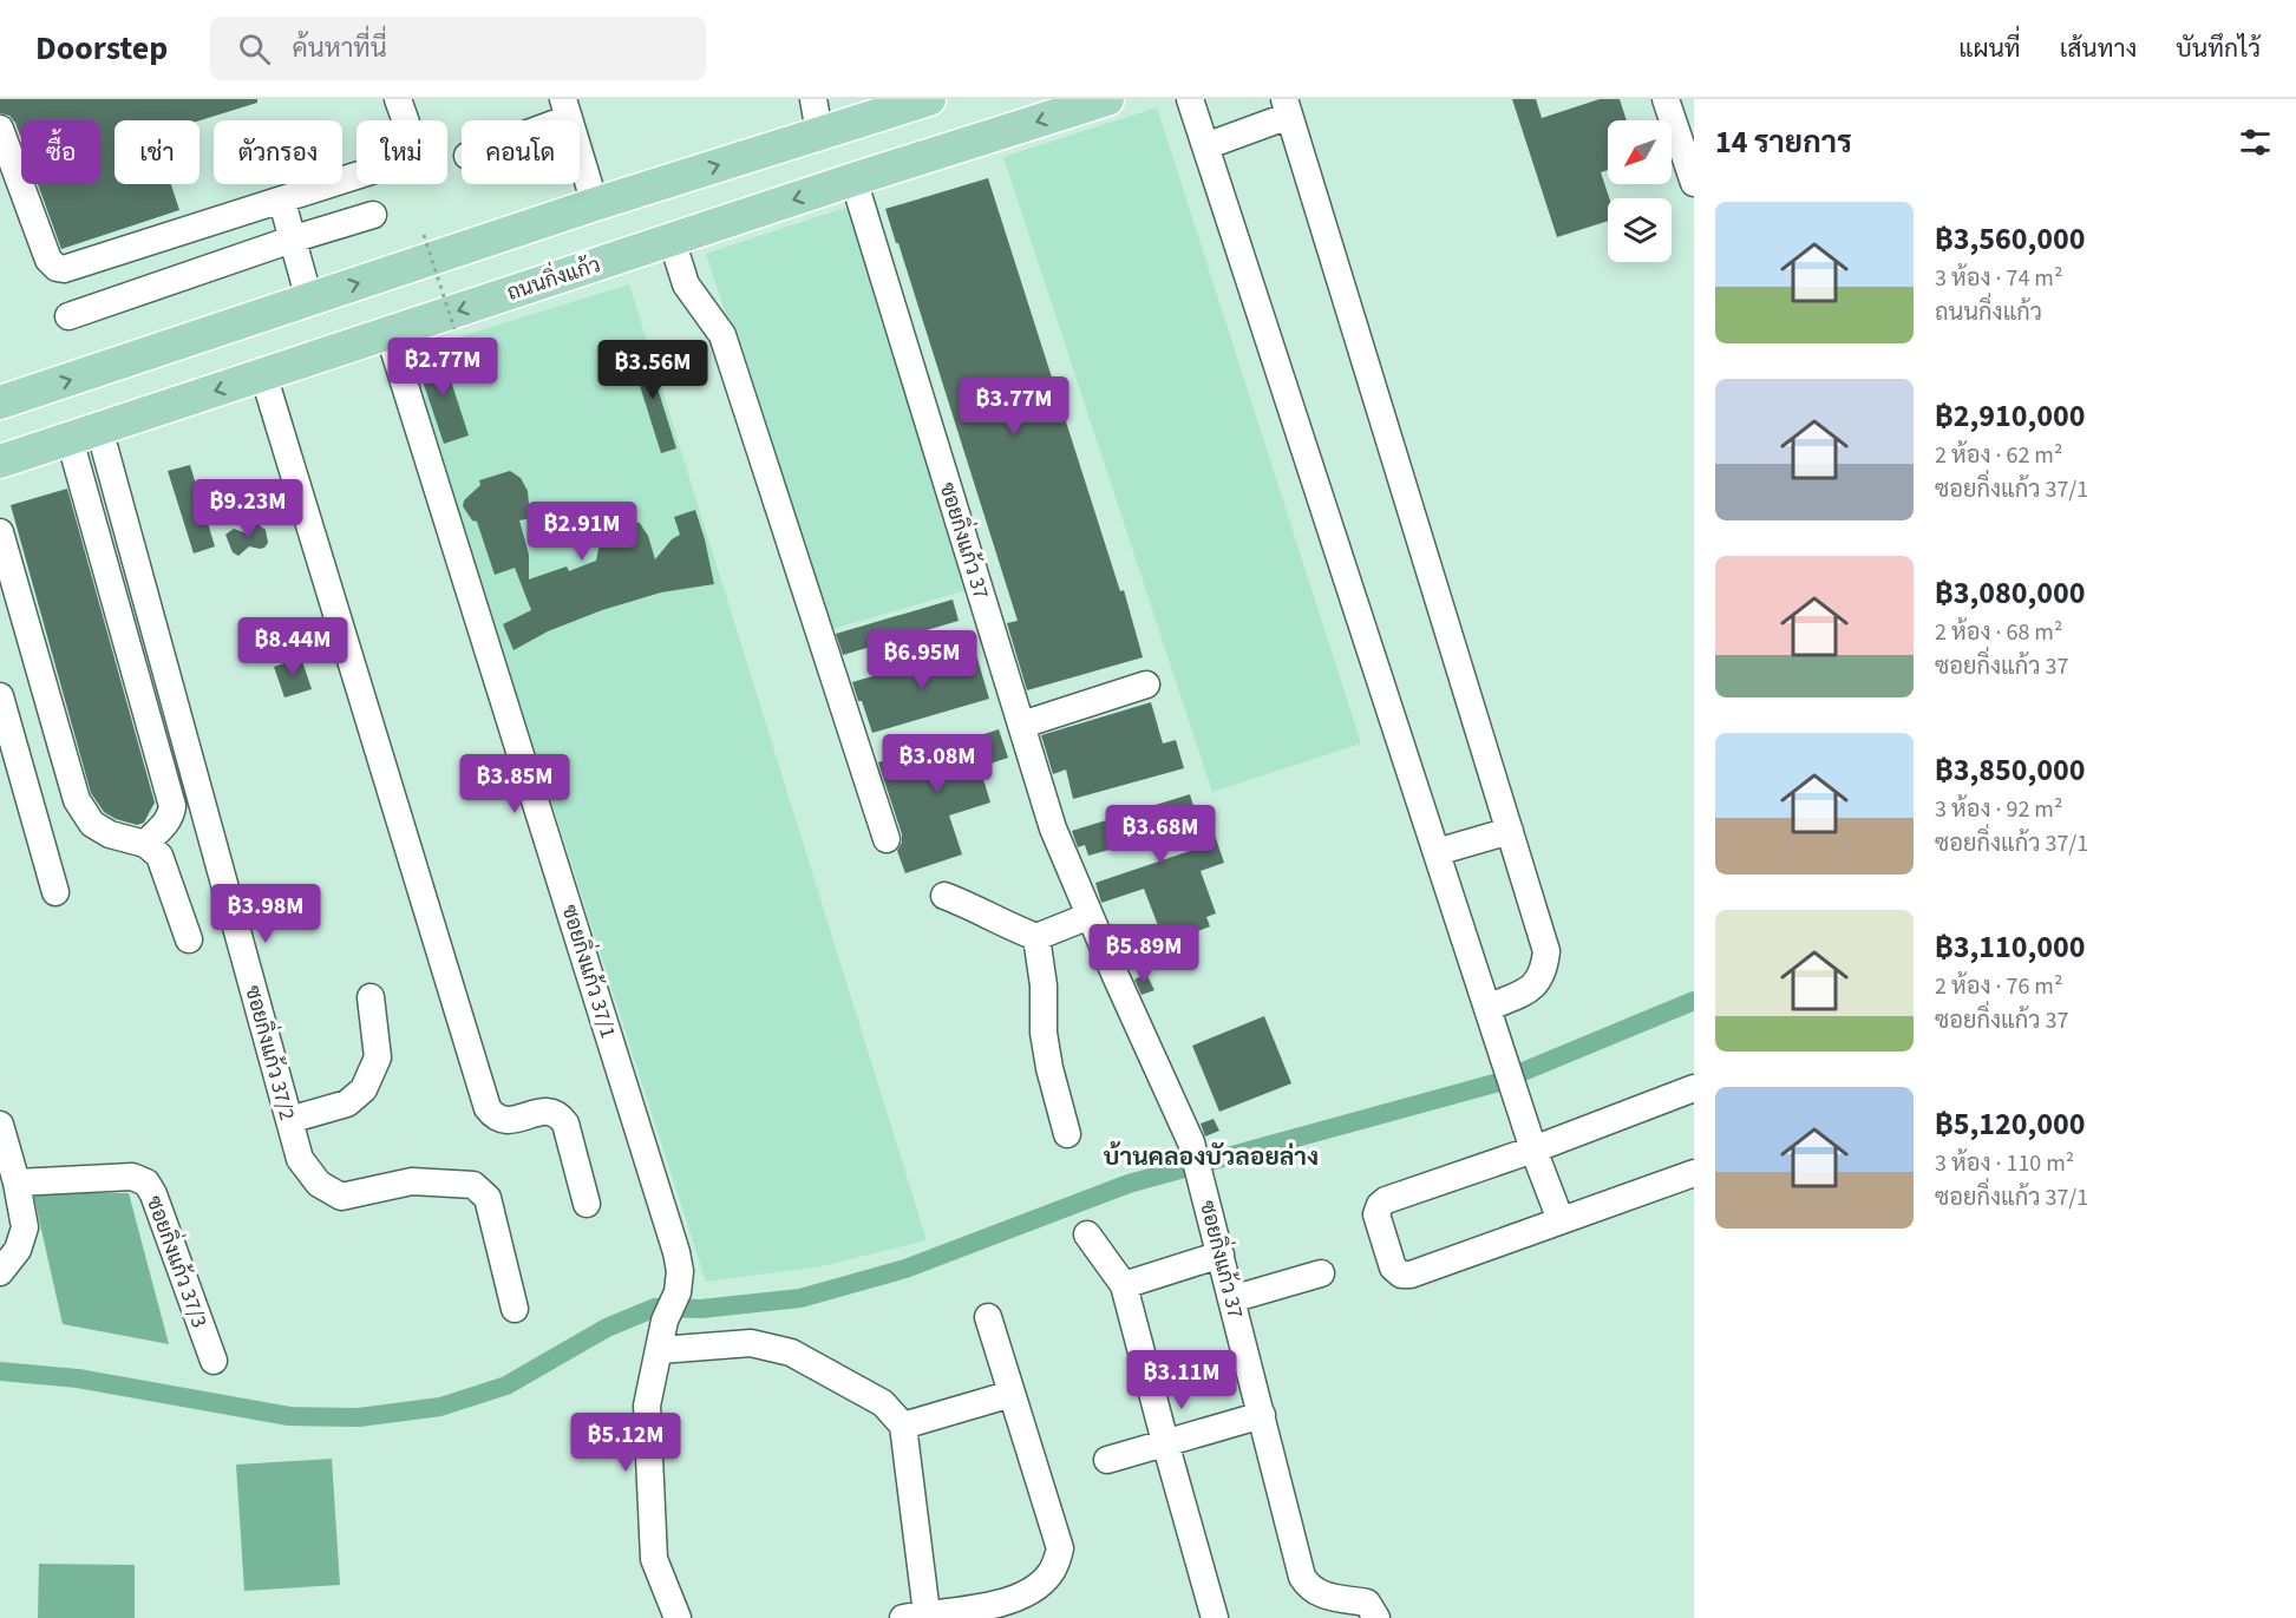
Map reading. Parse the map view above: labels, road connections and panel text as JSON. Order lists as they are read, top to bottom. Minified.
{"streets":{"main road":["ถนนกิ่งแก้ว"],"street":["ซอยกิ่งแก้ว 37","ซอยกิ่งแก้ว 37/1","ซอยกิ่งแก้ว 37/2","ซอยกิ่งแก้ว 37/3"]},"crossings":[["ถนนกิ่งแก้ว","ซอยกิ่งแก้ว 37"],["ถนนกิ่งแก้ว","ซอยกิ่งแก้ว 37/1"],["ถนนกิ่งแก้ว","ซอยกิ่งแก้ว 37/2"]],"districts":["บ้านคลองบัวลอยล่าง"],"north":"bottom left","page":{"header":"Doorstep","search":"ค้นหาที่นี่","nav":["แผนที่","เส้นทาง","บันทึกไว้"],"heading":"14 รายการ","chip":["ซื้อ","เช่า","ตัวกรอง","ใหม่","คอนโด"],"list":[{"name":"฿3,560,000","note":"3 ห้อง · 74 m² · ถนนกิ่งแก้ว"},{"name":"฿2,910,000","note":"2 ห้อง · 62 m² · ซอยกิ่งแก้ว 37/1"},{"name":"฿3,080,000","note":"2 ห้อง · 68 m² · ซอยกิ่งแก้ว 37"},{"name":"฿3,850,000","note":"3 ห้อง · 92 m² · ซอยกิ่งแก้ว 37/1"},{"name":"฿3,110,000","note":"2 ห้อง · 76 m² · ซอยกิ่งแก้ว 37"},{"name":"฿5,120,000","note":"3 ห้อง · 110 m² · ซอยกิ่งแก้ว 37/1"}],"price":["฿2.77M","฿3.56M","฿3.77M","฿9.23M","฿2.91M","฿8.44M","฿6.95M","฿3.08M","฿3.85M","฿3.68M","฿3.98M","฿5.89M","฿3.11M","฿5.12M"]}}
